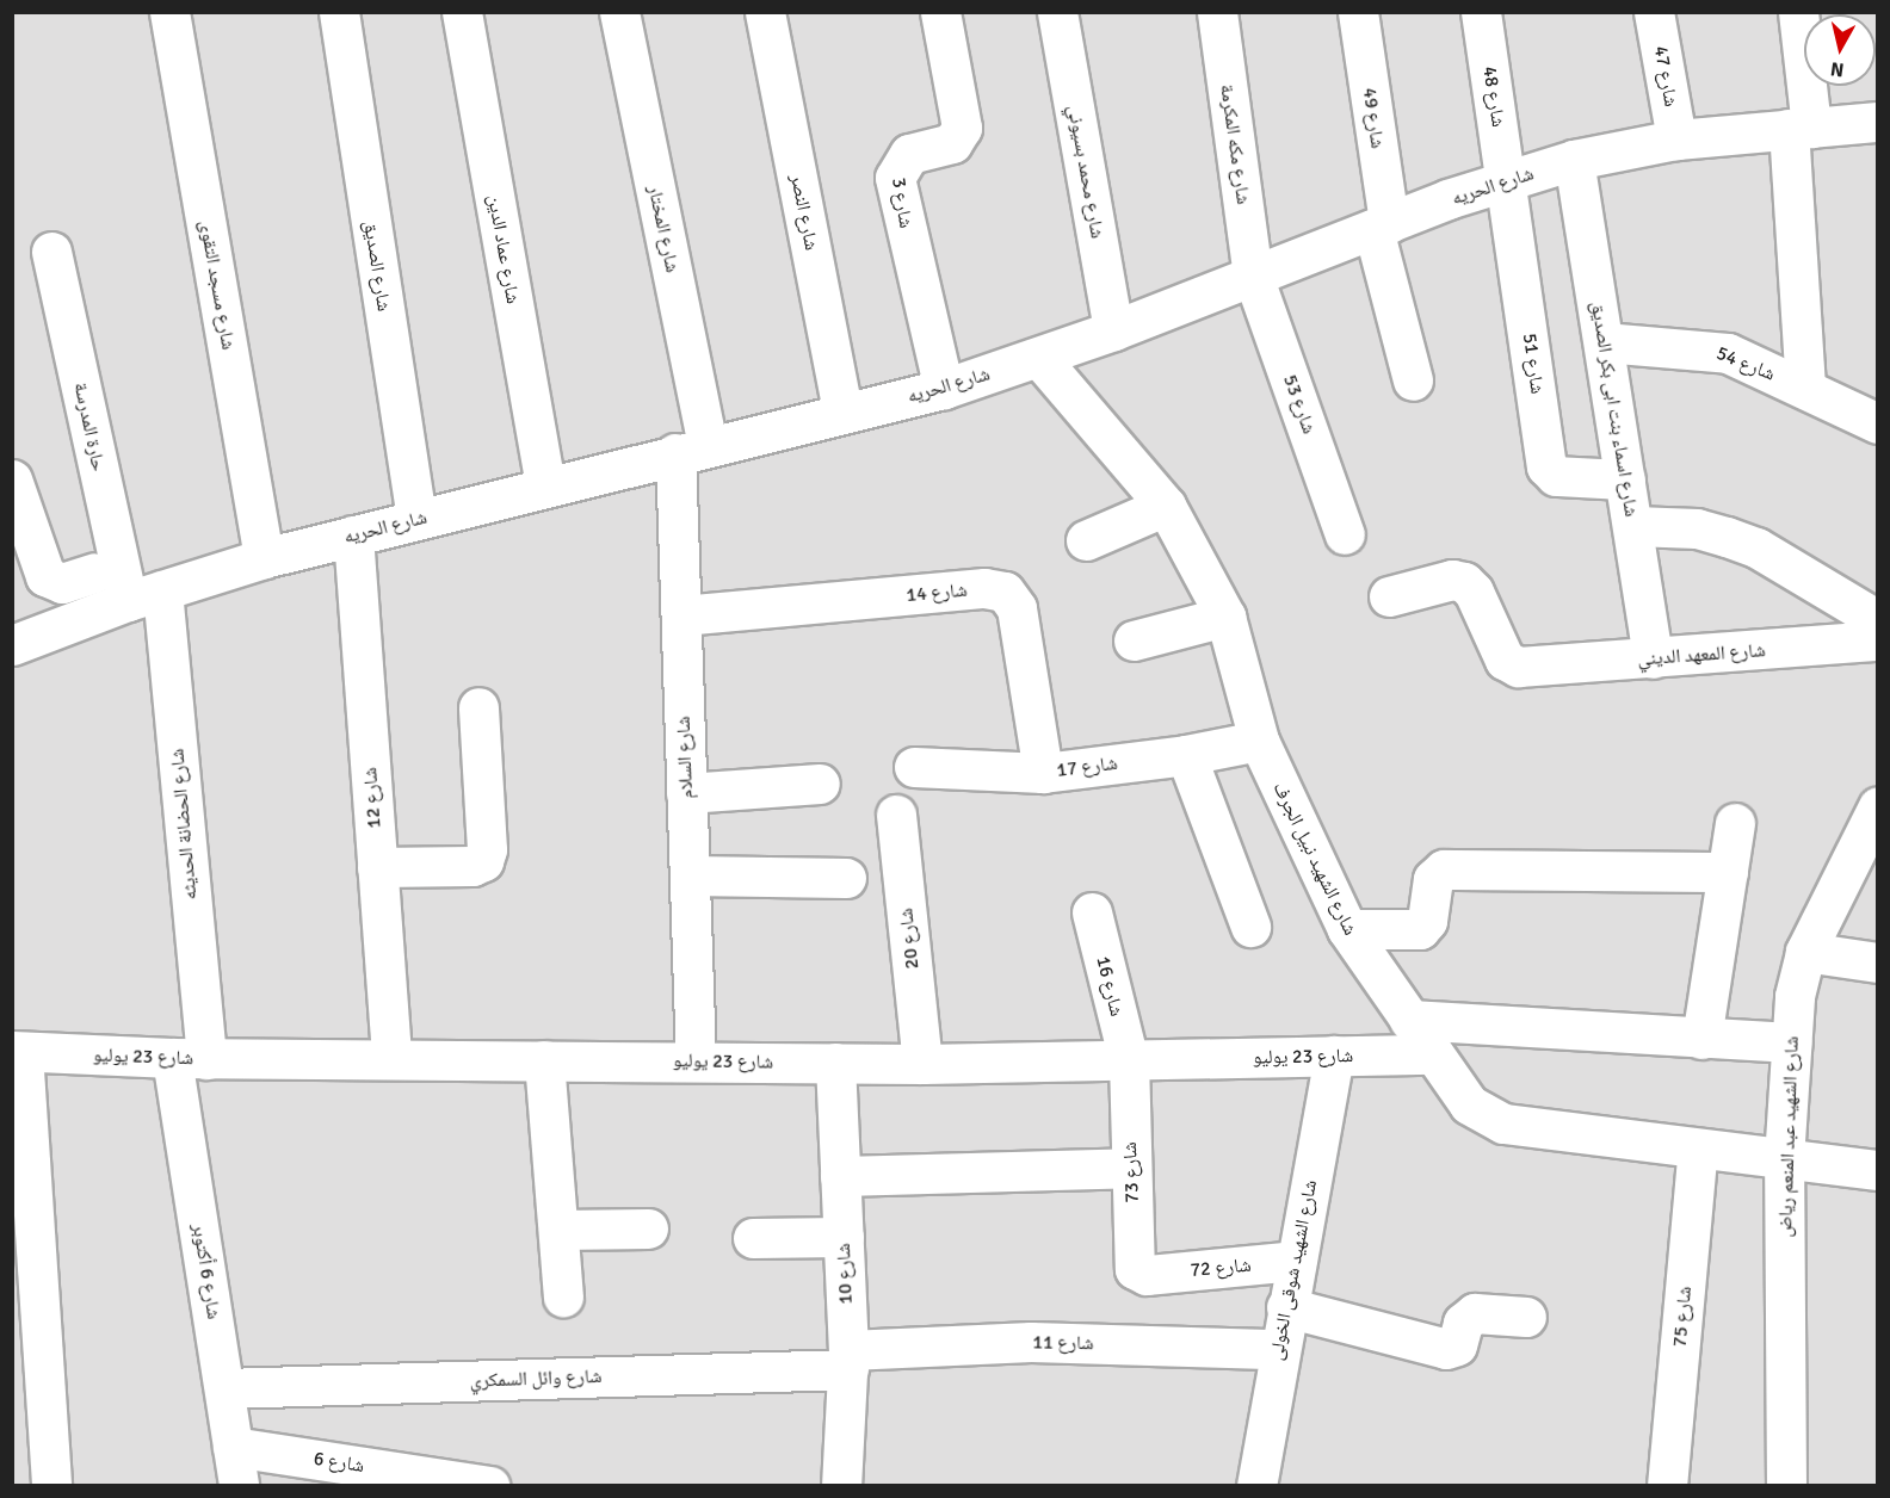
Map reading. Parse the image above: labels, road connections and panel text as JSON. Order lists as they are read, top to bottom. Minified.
{"streets":{"street":["شارع 47","شارع 48","شارع 49","شارع مكه المكرمة","شارع محمد بسيوني","شارع الحريه","شارع 3","شارع النصر","شارع المختار","شارع عماد الدين","شارع الصديق","شارع مسجد التقوى","شارع 51","شارع 54","شارع 53","شارع اسماء بنت ابى بكر الصديق","حارة المدرسة","شارع 14","شارع المعهد الديني","شارع السلام","شارع 17","شارع 12","شارع الحضانة الحديثه","شارع الشهيد نبيل الجرف","شارع 20","شارع 16","شارع 23 يوليو","شارع الشهيد عبد المنعم رياض","شارع 73","شارع 72","شارع الشهيد شوقى الخولى","شارع 6 أكتوبر","شارع 10","شارع 75","شارع 11","شارع وائل السمكري","شارع 6"]},"crossings":[["شارع 47","شارع الحريه"],["شارع 48","شارع الحريه"],["شارع 48","شارع 51"],["شارع 49","شارع الحريه"],["شارع مكه المكرمة","شارع الحريه"],["شارع مكه المكرمة","شارع 53"],["شارع محمد بسيوني","شارع الحريه"],["شارع الحريه","شارع 3"],["شارع الحريه","شارع النصر"],["شارع الحريه","شارع المختار"],["شارع الحريه","شارع عماد الدين"],["شارع الحريه","شارع الصديق"],["شارع الحريه","شارع مسجد التقوى"],["شارع الحريه","شارع 51"],["شارع الحريه","شارع 53"],["شارع الحريه","شارع اسماء بنت ابى بكر الصديق"],["شارع الحريه","حارة المدرسة"],["شارع الحريه","شارع السلام"],["شارع الحريه","شارع 12"],["شارع الحريه","شارع الحضانة الحديثه"],["شارع الحريه","شارع الشهيد نبيل الجرف"],["شارع المختار","شارع السلام"],["شارع 51","شارع اسماء بنت ابى بكر الصديق"],["شارع 54","شارع اسماء بنت ابى بكر الصديق"],["شارع اسماء بنت ابى بكر الصديق","شارع المعهد الديني"],["حارة المدرسة","شارع الحضانة الحديثه"],["شارع 14","شارع السلام"],["شارع 14","شارع 17"],["شارع السلام","شارع 23 يوليو"],["شارع 17","شارع الشهيد نبيل الجرف"],["شارع 12","شارع 23 يوليو"],["شارع الحضانة الحديثه","شارع 23 يوليو"],["شارع الحضانة الحديثه","شارع 6 أكتوبر"],["شارع الشهيد نبيل الجرف","شارع 23 يوليو"],["شارع الشهيد نبيل الجرف","شارع الشهيد عبد المنعم رياض"],["شارع الشهيد نبيل الجرف","شارع 75"],["شارع 20","شارع 23 يوليو"],["شارع 16","شارع 23 يوليو"],["شارع 16","شارع 73"],["شارع 23 يوليو","شارع 73"],["شارع 23 يوليو","شارع الشهيد شوقى الخولى"],["شارع 23 يوليو","شارع 6 أكتوبر"],["شارع 23 يوليو","شارع 10"],["شارع 73","شارع 72"],["شارع 72","شارع الشهيد شوقى الخولى"],["شارع الشهيد شوقى الخولى","شارع 11"],["شارع 6 أكتوبر","شارع وائل السمكري"],["شارع 6 أكتوبر","شارع 6"],["شارع 10","شارع 11"],["شارع 10","شارع وائل السمكري"],["شارع 11","شارع وائل السمكري"]],"north":"bottom"}
